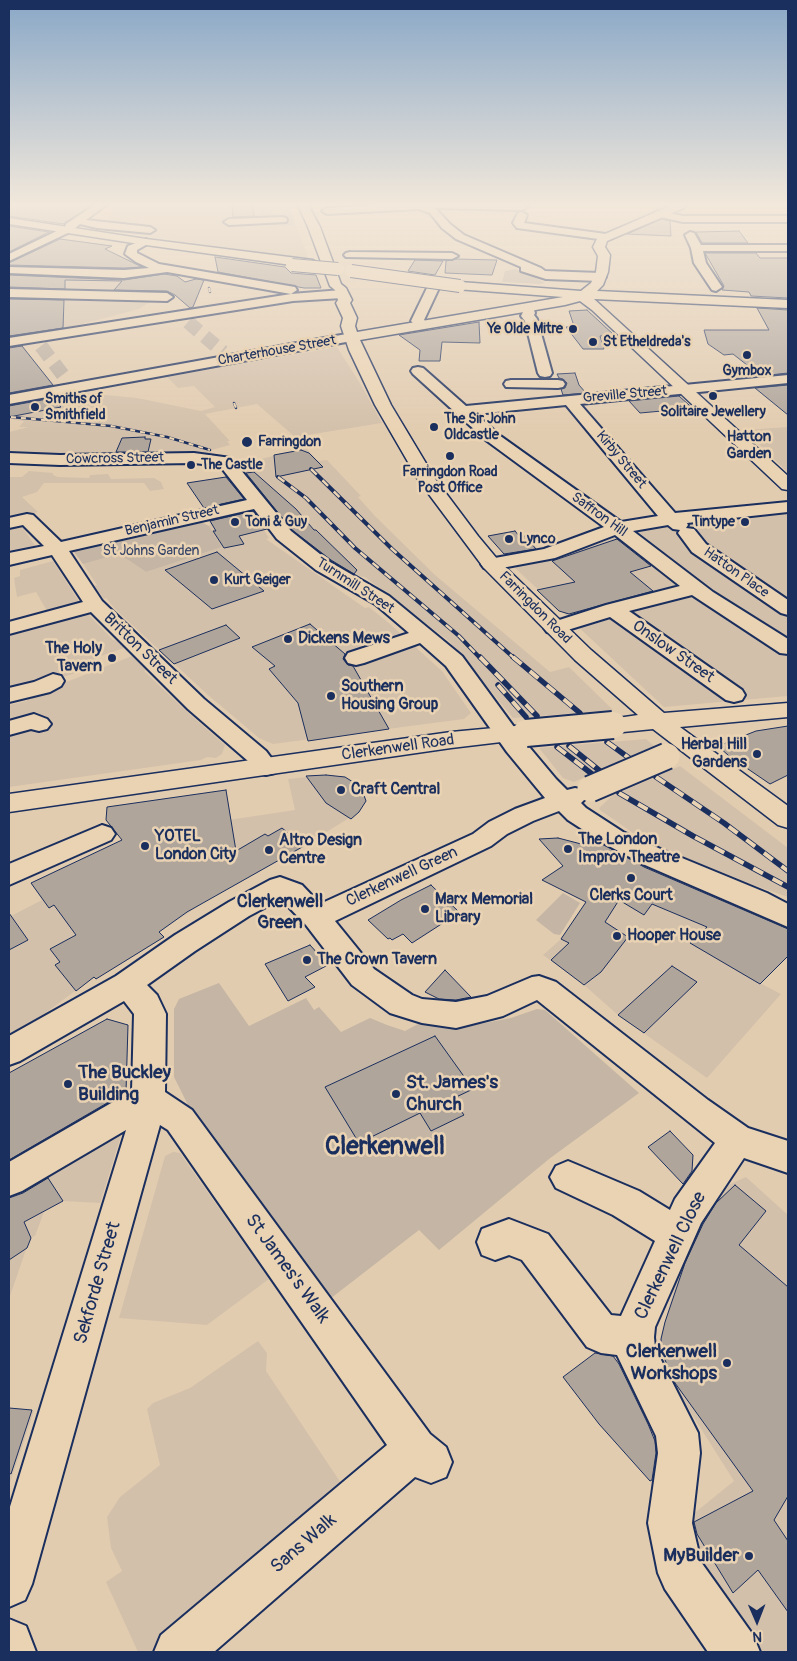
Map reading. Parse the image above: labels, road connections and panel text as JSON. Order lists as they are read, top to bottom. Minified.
{"streets":{"main road":["Charterhouse Street","Farringdon Road","Clerkenwell Road"],"street":["Greville Street","Cowcross Street","Kirby Street","Saffron Hill","Benjamin Street","Hatton Place","Turnmill Street","Britton Street","Onslow Street","Clerkenwell Green","Clerkenwell Close","St James's Walk","Sekforde Street","Sans Walk"]},"crossings":[["Charterhouse Street","Farringdon Road"],["Greville Street","Kirby Street"],["Greville Street","Saffron Hill"],["Cowcross Street","Turnmill Street"],["Kirby Street","Hatton Place"],["Benjamin Street","Turnmill Street"],["Benjamin Street","Britton Street"],["Turnmill Street","Clerkenwell Road"],["Turnmill Street","Clerkenwell Green"],["Farringdon Road","Clerkenwell Road"],["Britton Street","Clerkenwell Road"],["St James's Walk","Sekforde Street"],["St James's Walk","Sans Walk"]],"districts":["Hatton Garden","Clerkenwell Green","Clerkenwell"],"parks":["St Johns Garden"],"places":["Ye Olde Mitre","St Etheldreda's","Gymbox","Solitaire Jewellery","Smiths of Smithfield","The Sir John Oldcastle","Farringdon","Farringdon Road Post Office","The Castle","Toni & Guy","Tintype","Lynco","Kurt Geiger","Dickens Mews","The Holy Tavern","Southern Housing Group","Herbal Hill Gardens","Craft Central","YOTEL London City","The London Improv Theatre","Altro Design Centre","Clerks Court","Marx Memorial Library","Hooper House","The Crown Tavern","The Buckley Building","St. James's Church","Clerkenwell Workshops","MyBuilder"],"north":"bottom"}
